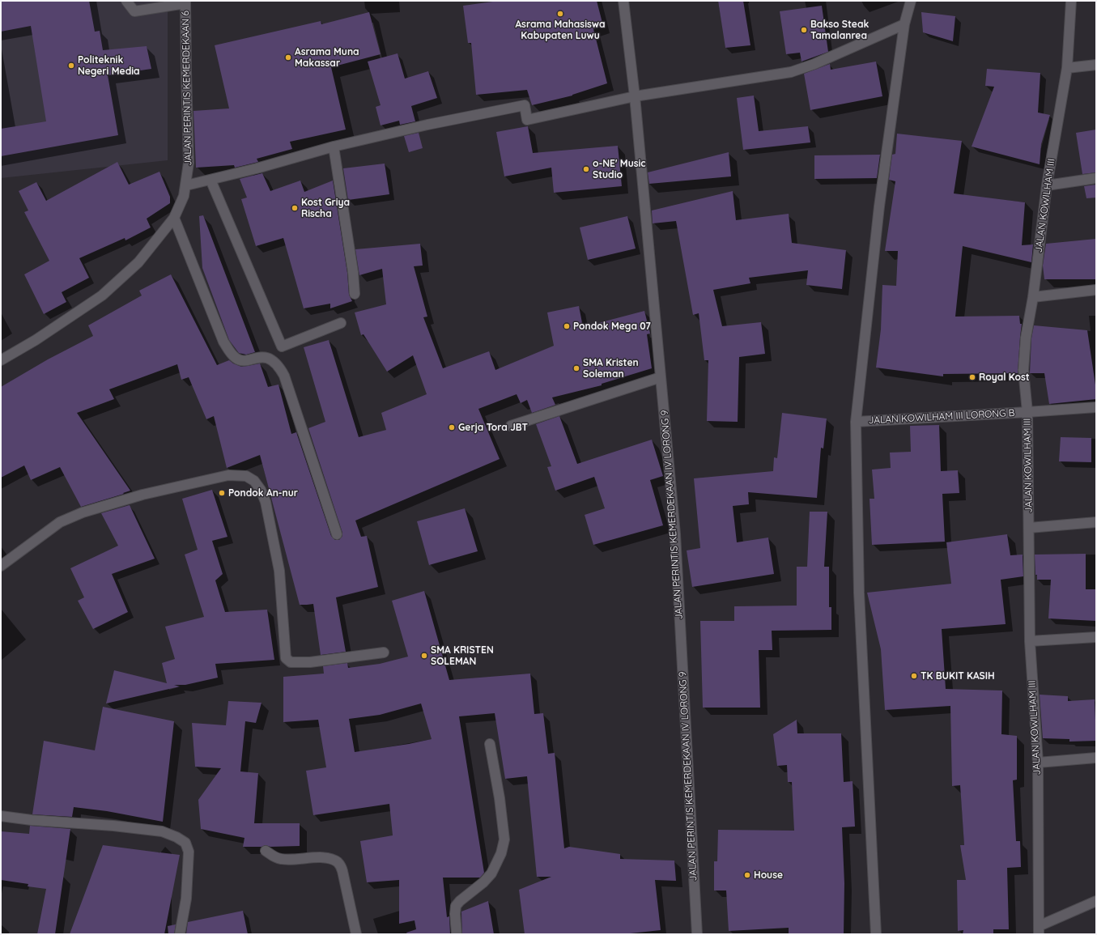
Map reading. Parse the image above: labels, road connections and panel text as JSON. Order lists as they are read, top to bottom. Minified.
{"streets":{"street":["JALAN PERINTIS KEMERDEKAAN 6","JALAN KOWILHAM III","JALAN KOWILHAM III LORONG B","JALAN PERINTIS KEMERDEKAAN IV LORONG 9"]},"crossings":[["JALAN KOWILHAM III","JALAN KOWILHAM III LORONG B"]],"places":["Asrama Mahasiswa Kabupaten Luwu","Bakso Steak Tamalanrea","Asrama Muna Makassar","Politeknik Negeri Media","o-NE' Music Studio","Kost Griya Rischa","Pondok Mega 07","SMA Kristen Soleman","Royal Kost","Gerja Tora JBT","Pondok An-nur","SMA KRISTEN SOLEMAN","TK BUKIT KASIH","House"]}
